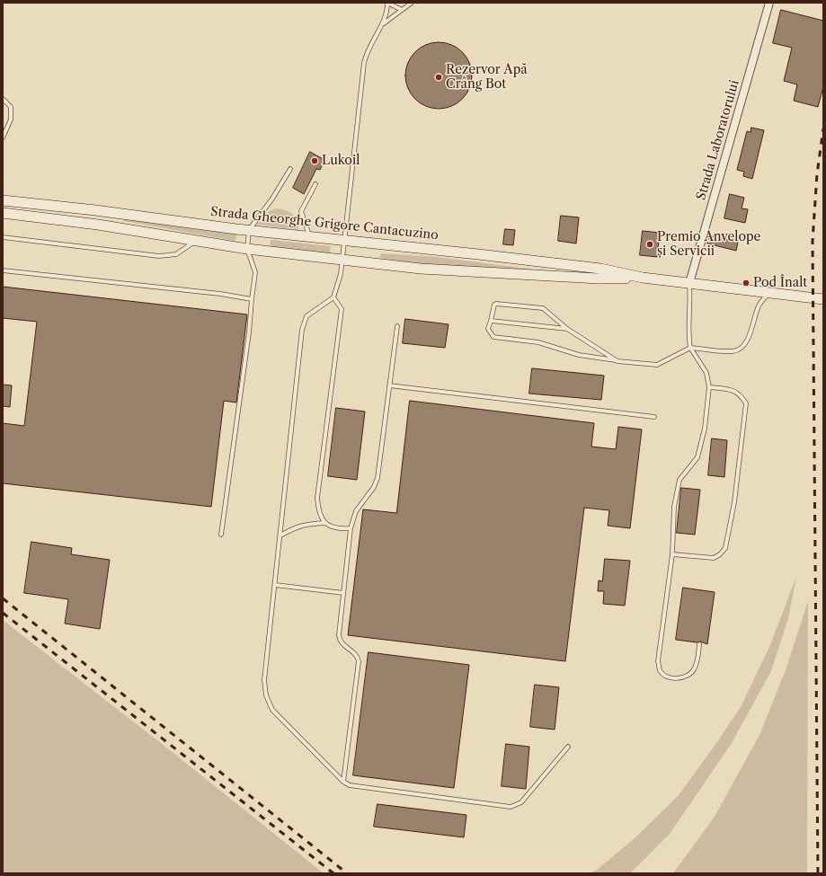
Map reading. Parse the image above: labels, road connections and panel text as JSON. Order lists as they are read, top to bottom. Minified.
{"streets":{"main road":["Strada Gheorghe Grigore Cantacuzino"],"street":["Strada Laboratorului"]},"crossings":[["Strada Laboratorului","Strada Gheorghe Grigore Cantacuzino"]],"places":["Rezervor Apă Crâng Bot","Lukoil","Premio Anvelope și Servicii","Pod Înalt"]}
